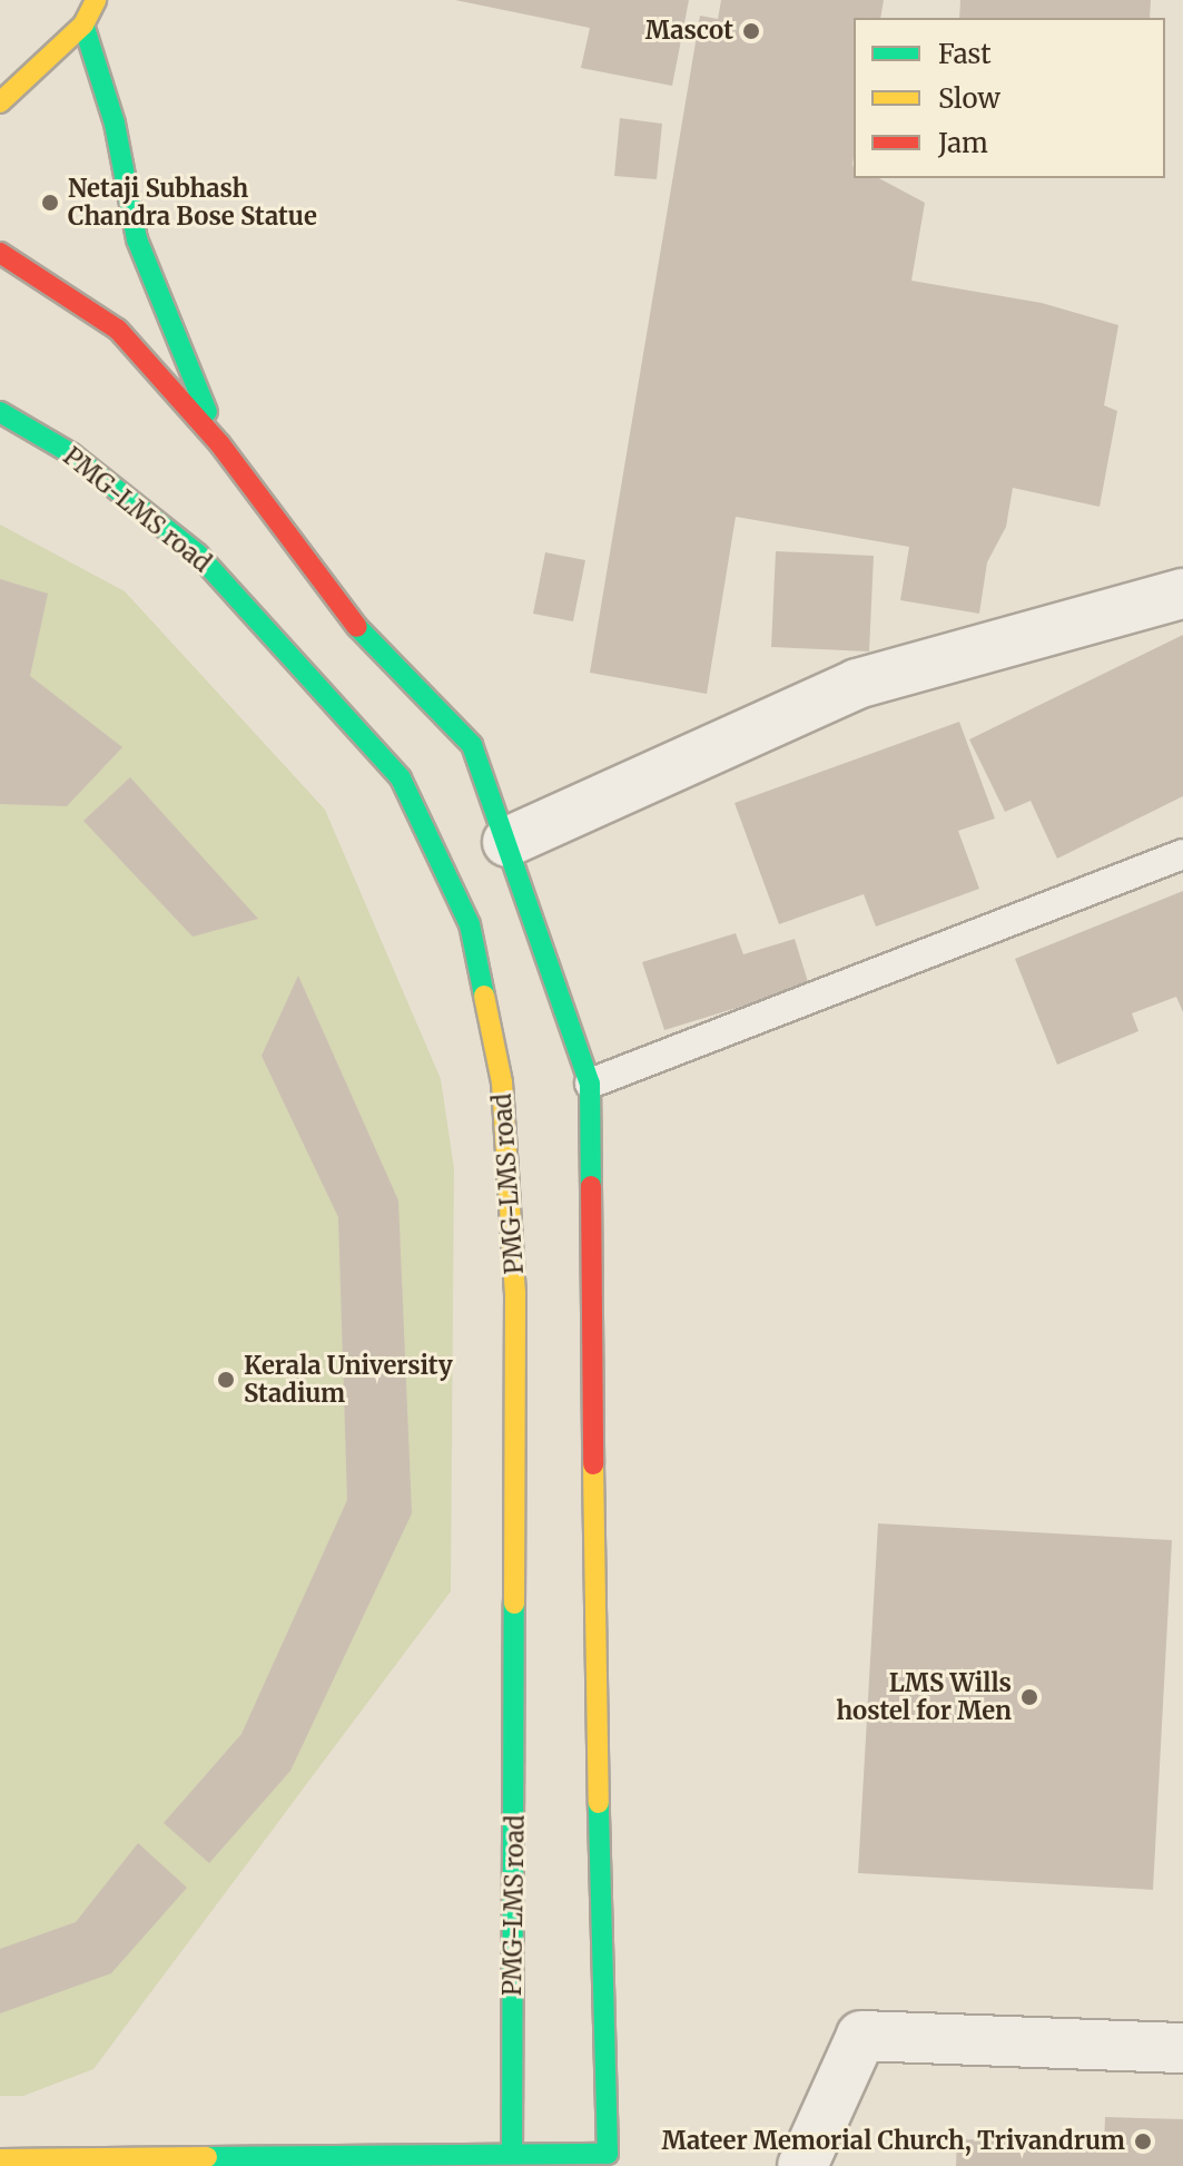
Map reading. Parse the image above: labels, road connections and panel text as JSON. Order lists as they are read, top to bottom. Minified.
{"streets":{"main road":["PMG-LMS road"]},"places":["Mascot","Netaji Subhash Chandra Bose Statue","Kerala University Stadium","LMS Wills hostel for Men","Mateer Memorial Church, Trivandrum"],"legend":["Fast","Slow","Jam"]}
